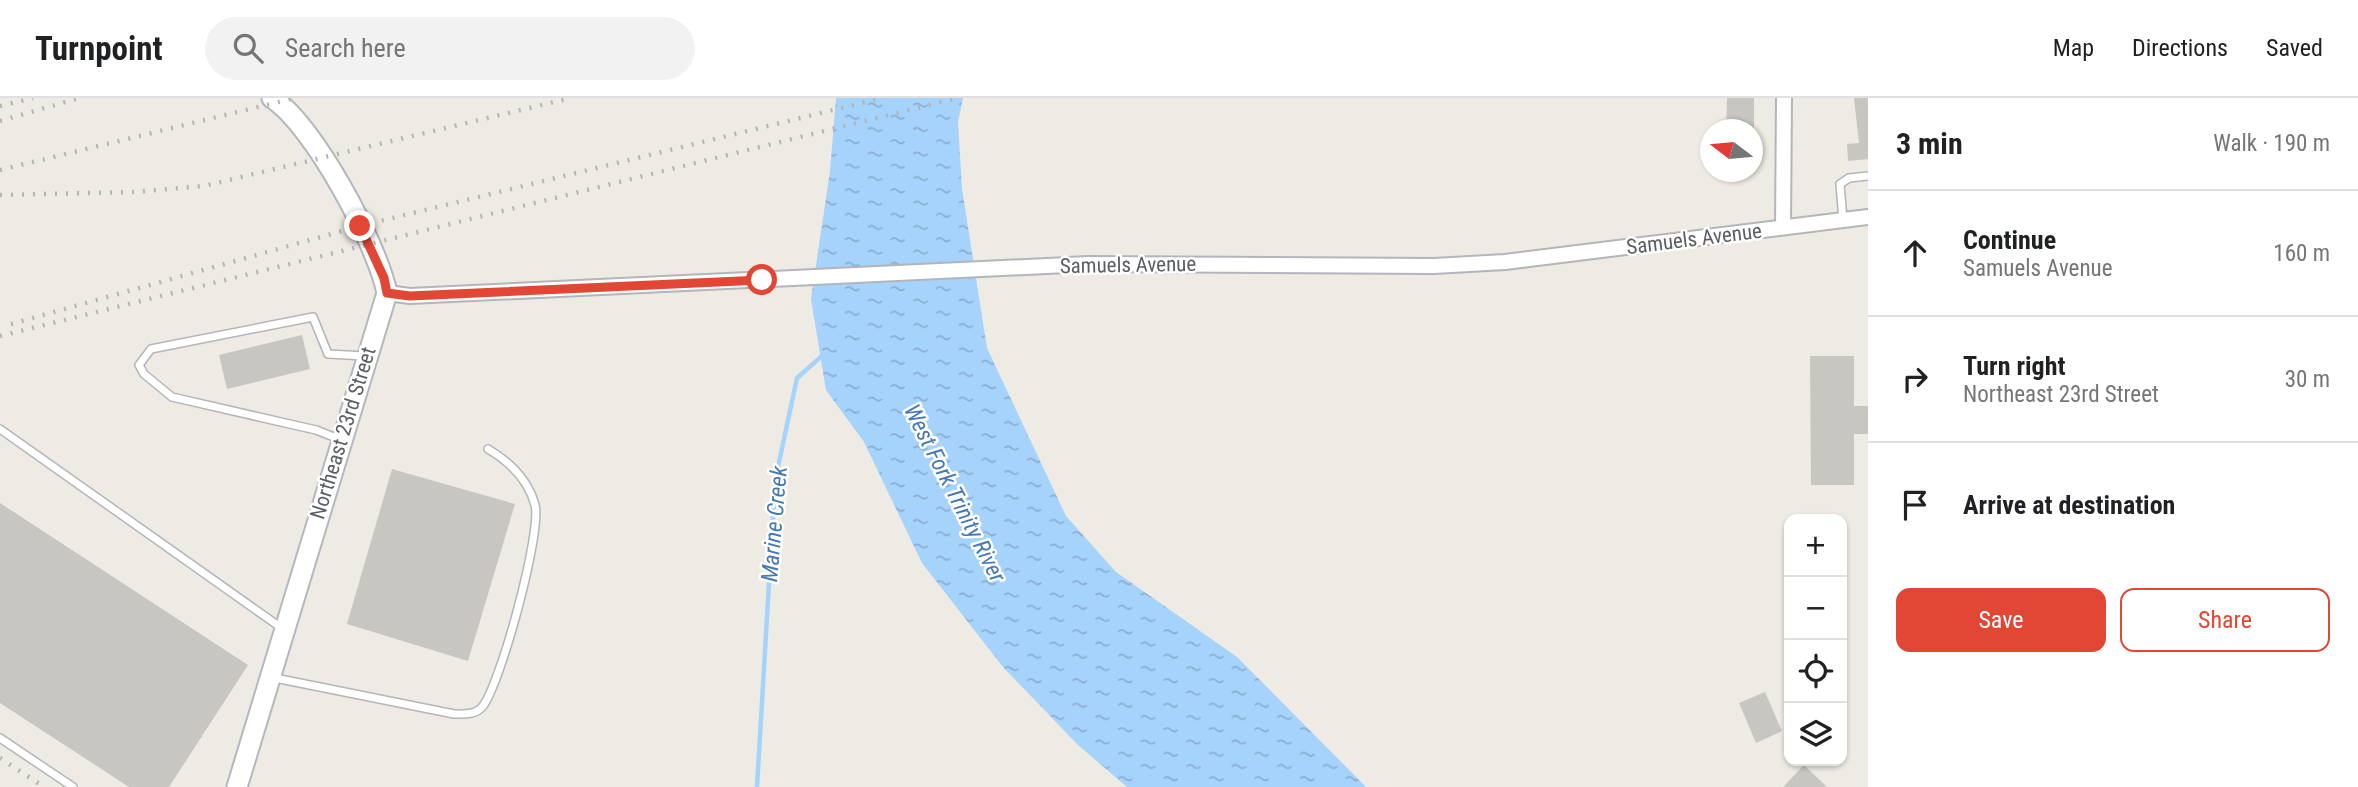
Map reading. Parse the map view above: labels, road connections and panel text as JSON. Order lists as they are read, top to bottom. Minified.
{"streets":{"main road":["Northeast 23rd Street"],"street":["Samuels Avenue"]},"crossings":[["Samuels Avenue","Northeast 23rd Street"]],"water":["West Fork Trinity River","Marine Creek"],"north":"left","page":{"header":"Turnpoint","search":"Search here","nav":["Map","Directions","Saved"],"heading":["3 min","Walk · 190 m"],"list":[["Continue","Samuels Avenue","160 m"],["Turn right","Northeast 23rd Street","30 m"],"Arrive at destination"],"map_buttons":["+","−"],"buttons":["Save","Share"]}}
